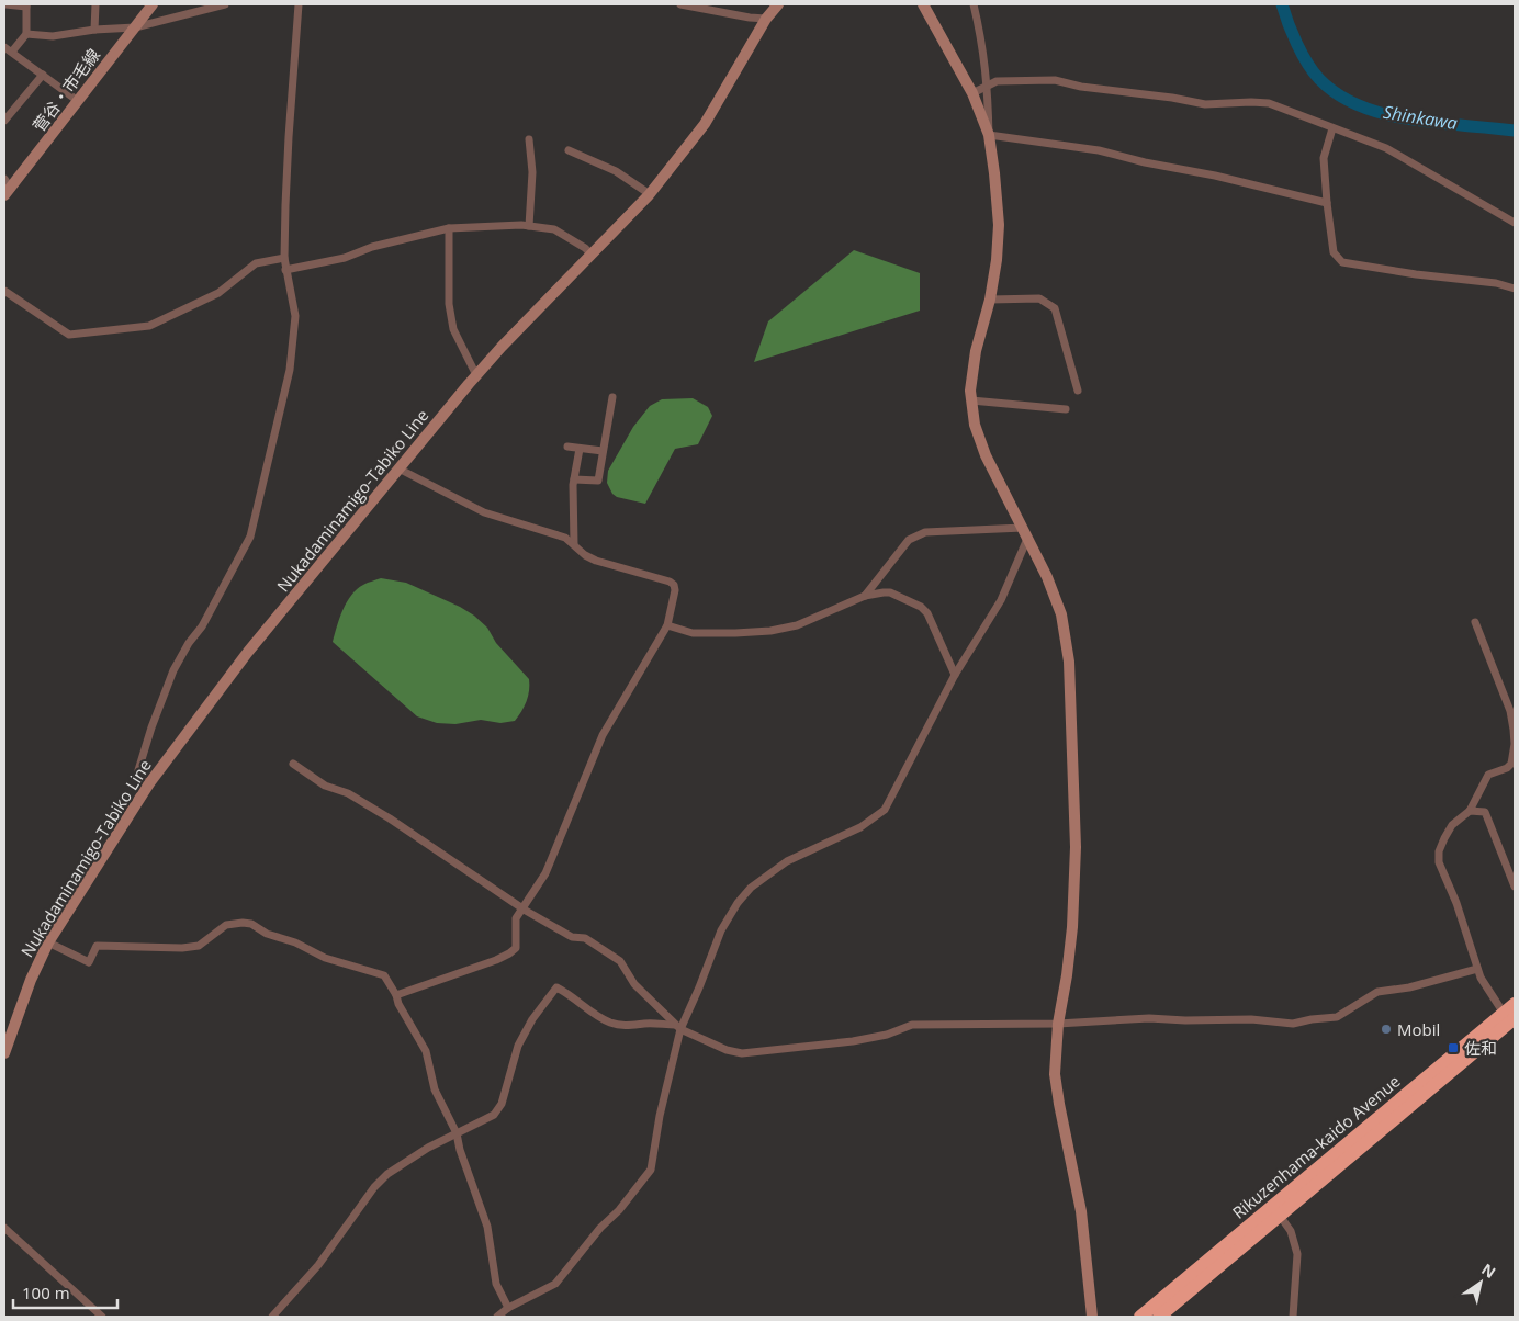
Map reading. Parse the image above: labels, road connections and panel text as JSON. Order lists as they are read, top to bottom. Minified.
{"streets":{"highway":["Rikuzenhama-kaido Avenue"],"street":["菅谷・市毛線","Nukadaminamigo-Tabiko Line"]},"water":["Shinkawa"],"places":{"other":["Mobil"],"transit":["佐和"]},"scale_bar":"100 m","north":"top right"}
